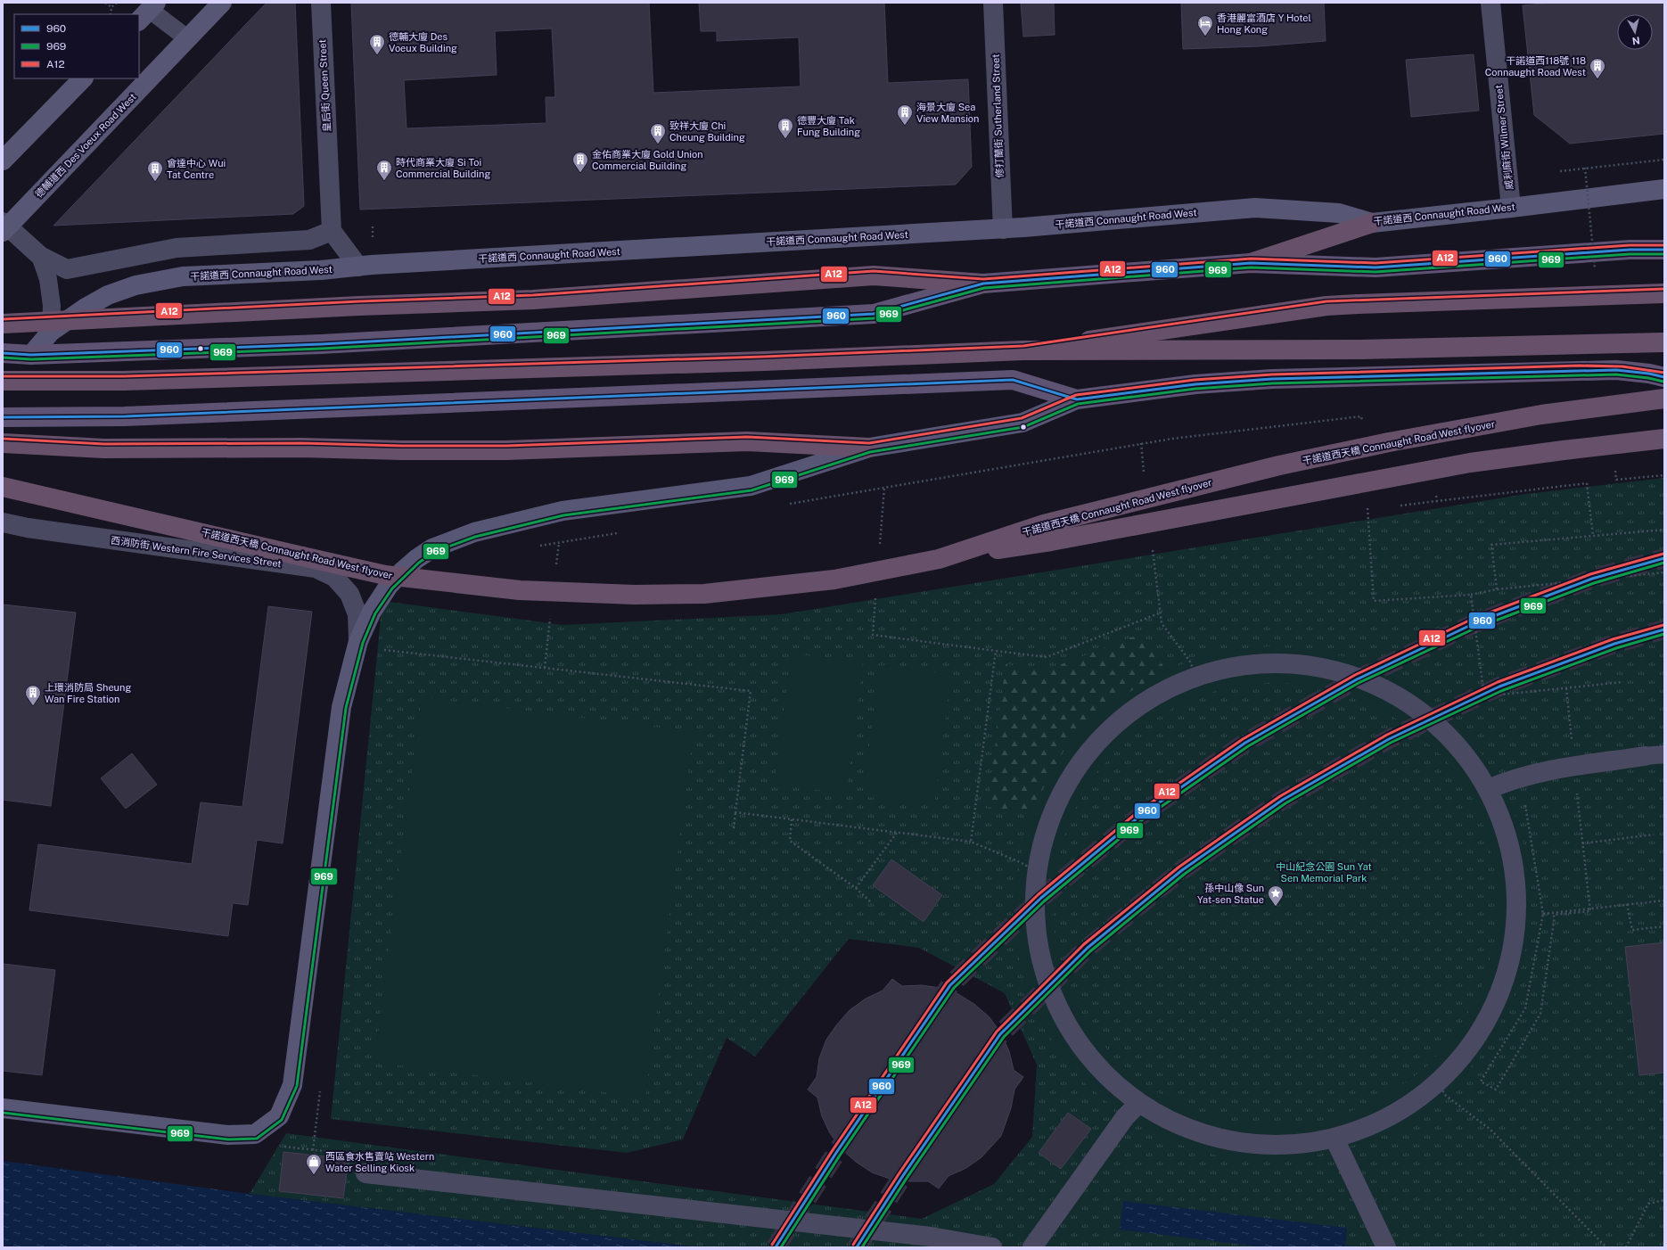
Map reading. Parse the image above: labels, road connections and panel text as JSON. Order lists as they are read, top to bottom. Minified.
{"streets":{"highway":["干諾道西天橋 Connaught Road West flyover"],"street":["皇后街 Queen Street","修打蘭街 Sutherland Street","威利麻街 Wilmer Street","德輔道西 Des Voeux Road West","干諾道西 Connaught Road West","西消防街 Western Fire Services Street"]},"crossings":[["修打蘭街 Sutherland Street","干諾道西 Connaught Road West"],["威利麻街 Wilmer Street","干諾道西 Connaught Road West"]],"parks":["中山紀念公園 Sun Yat Sen Memorial Park"],"places":{"hotel":["香港麗富酒店 Y Hotel Hong Kong"],"building":["德輔大廈 Des Voeux Building","干諾道西118號 118 Connaught Road West","海景大廈 Sea View Mansion","德豐大廈 Tak Fung Building","致祥大廈 Chi Cheung Building","金佑商業大廈 Gold Union Commercial Building","時代商業大廈 Si Toi Commercial Building","會達中心 Wui Tat Centre","上環消防局 Sheung Wan Fire Station"],"place":["孫中山像 Sun Yat-sen Statue"],"shop":["西區食水售賣站 Western Water Selling Kiosk"]},"lines":["transit line A12","transit line 960","transit line 969"],"legend":["960","969","A12"],"north":"bottom"}
